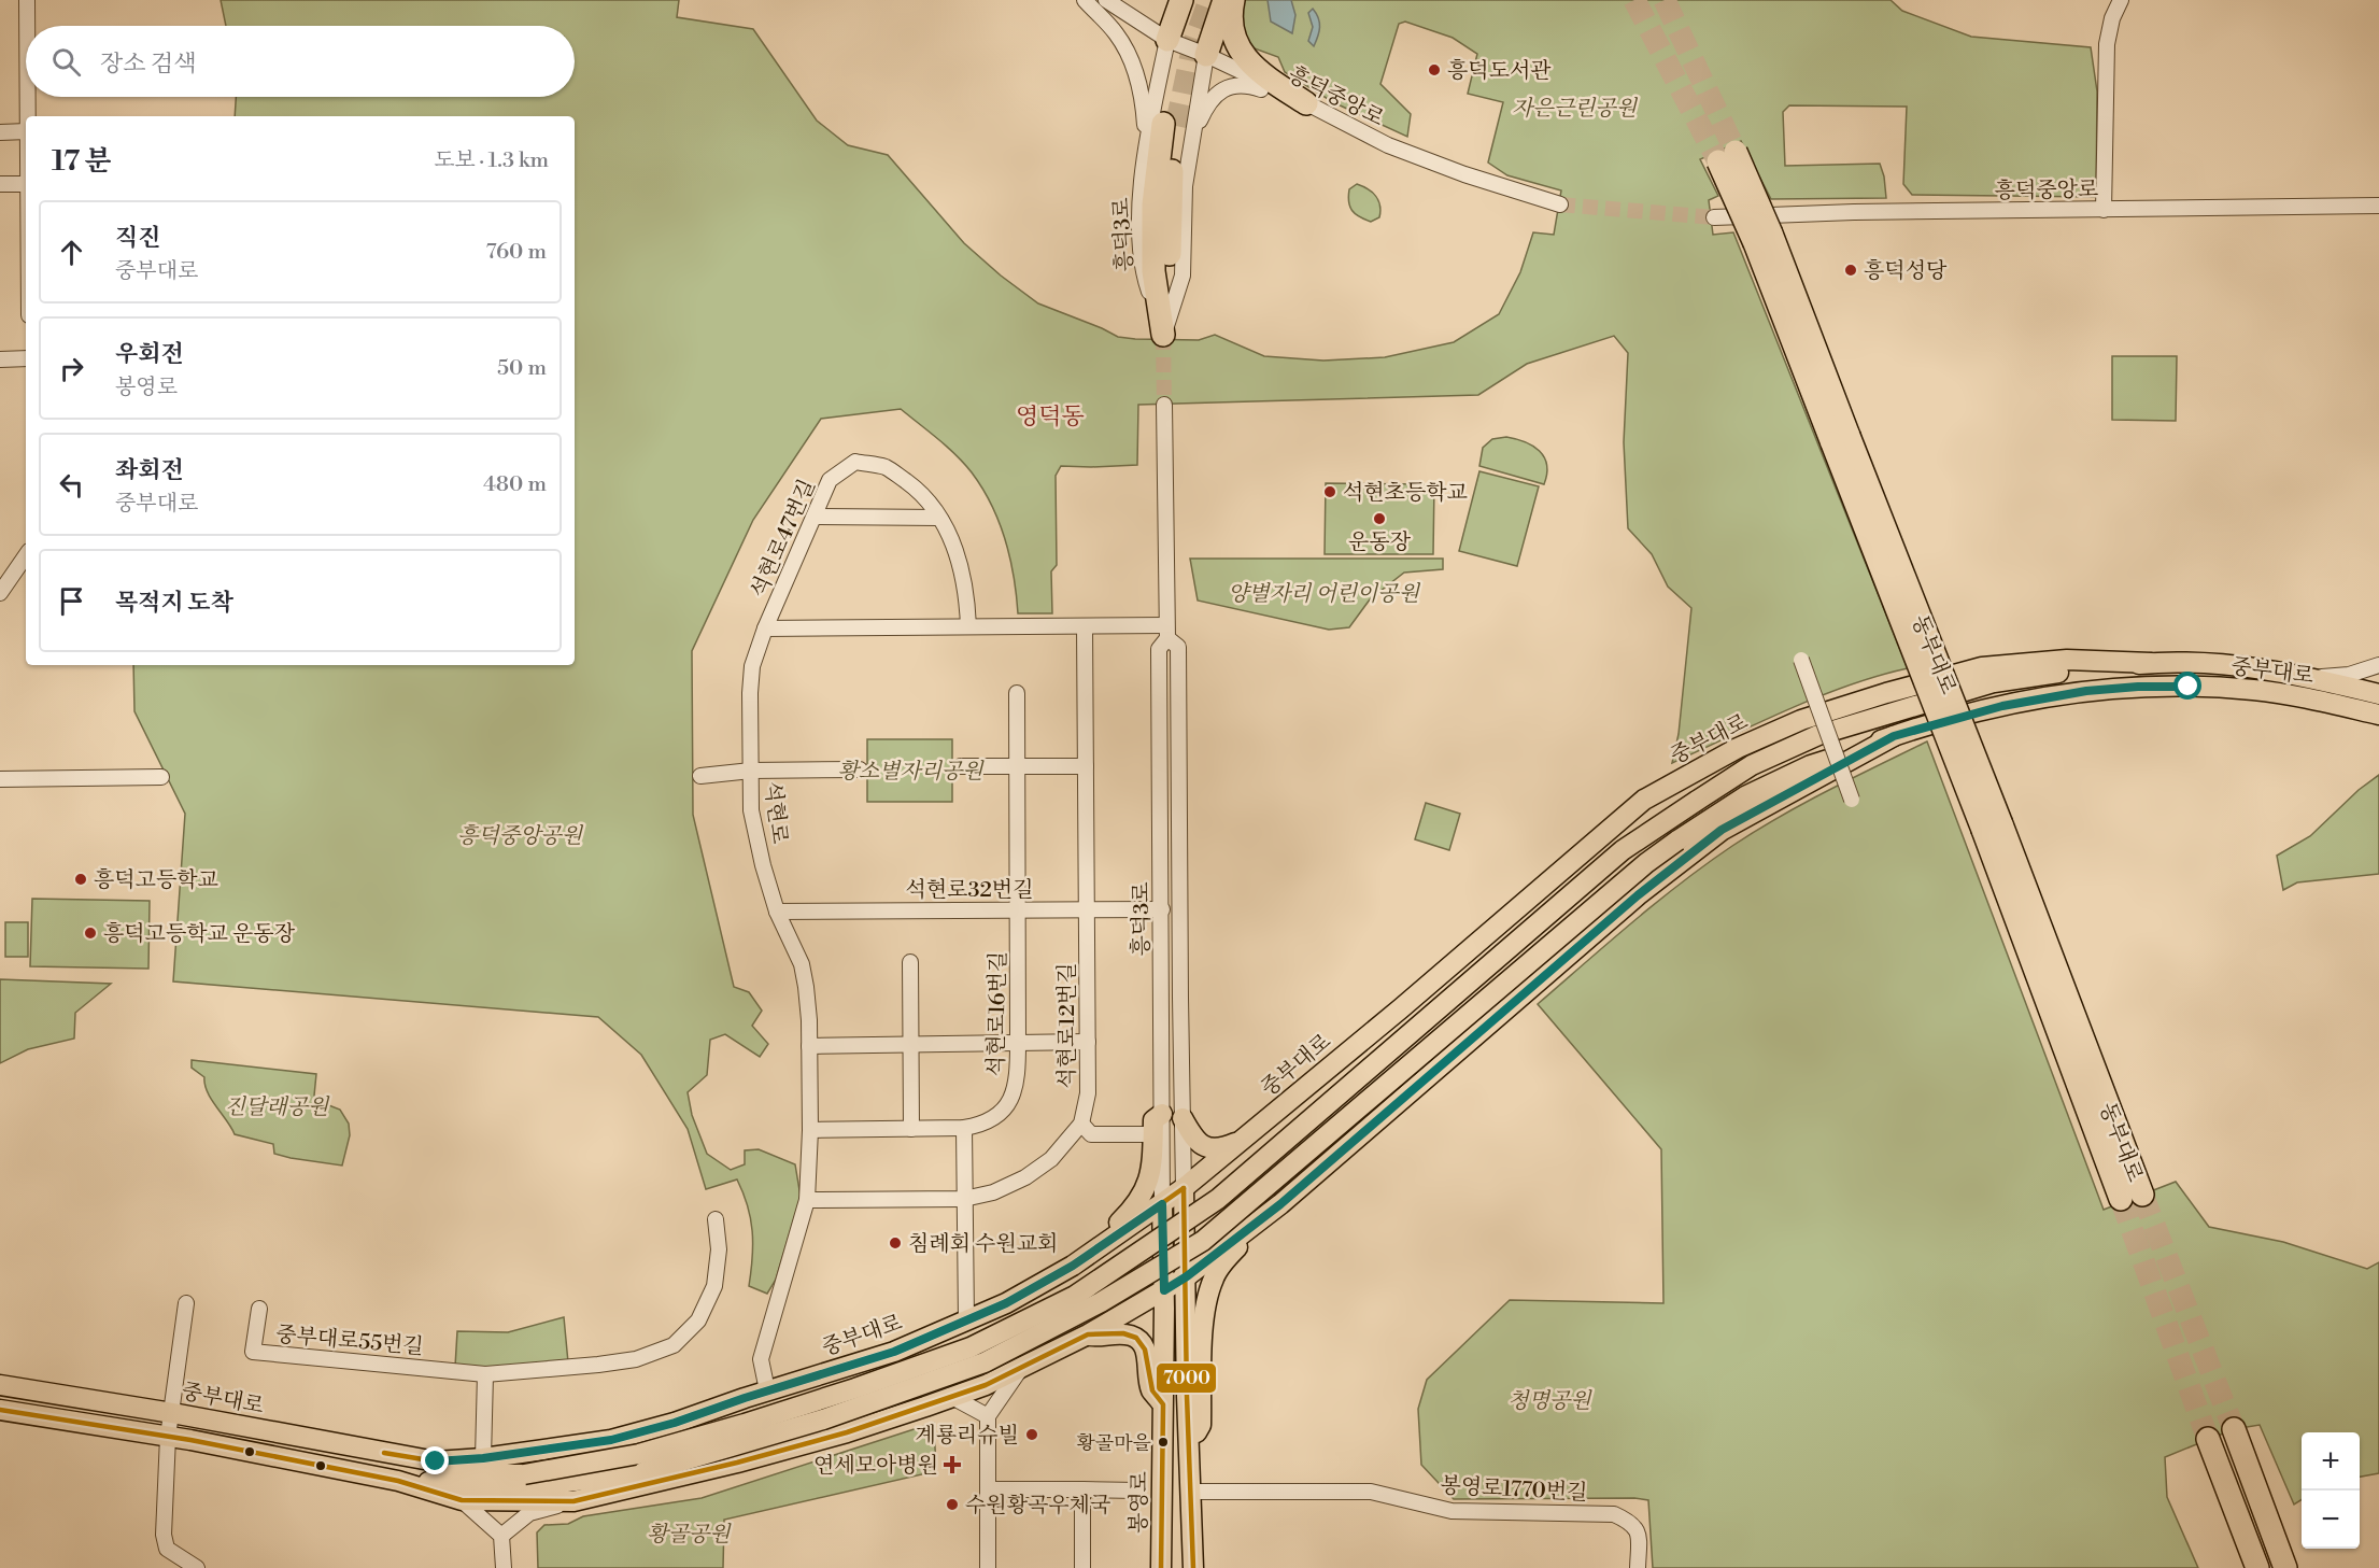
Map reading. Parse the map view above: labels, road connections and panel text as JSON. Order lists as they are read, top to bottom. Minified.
{"streets":{"highway":["동부대로"],"main road":["중부대로","봉영로"],"street":["흥덕중앙로","흥덕3로","석현로47번길","석현로","석현로32번길","석현로16번길","석현로12번길","중부대로55번길","봉영로1770번길"]},"crossings":[["흥덕중앙로","흥덕3로"],["흥덕3로","중부대로"],["흥덕3로","석현로32번길"],["흥덕3로","봉영로"],["석현로47번길","석현로"],["중부대로","석현로"],["중부대로","봉영로"],["석현로","석현로32번길"],["석현로","석현로16번길"],["석현로","석현로12번길"],["석현로32번길","석현로16번길"],["석현로32번길","석현로12번길"]],"districts":["영덕동"],"parks":["자은근린공원","양별자리 어린이공원","황소별자리공원","흥덕중앙공원","진달래공원","청명공원","황골공원"],"places":{"other":["흥덕도서관","흥덕성당","석현초등학교","운동장","흥덕고등학교","흥덕고등학교 운동장","침례회 수원교회","계룡리슈빌","황골마을","수원황곡우체국"],"health":["연세모아병원"]},"lines":["transit line 7000"],"page":{"search":"장소 검색","heading":["17 분","도보 · 1.3 km"],"list":[["직진","중부대로","760 m"],["우회전","봉영로","50 m"],["좌회전","중부대로","480 m"],"목적지 도착"],"map_buttons":["+","−"]}}
